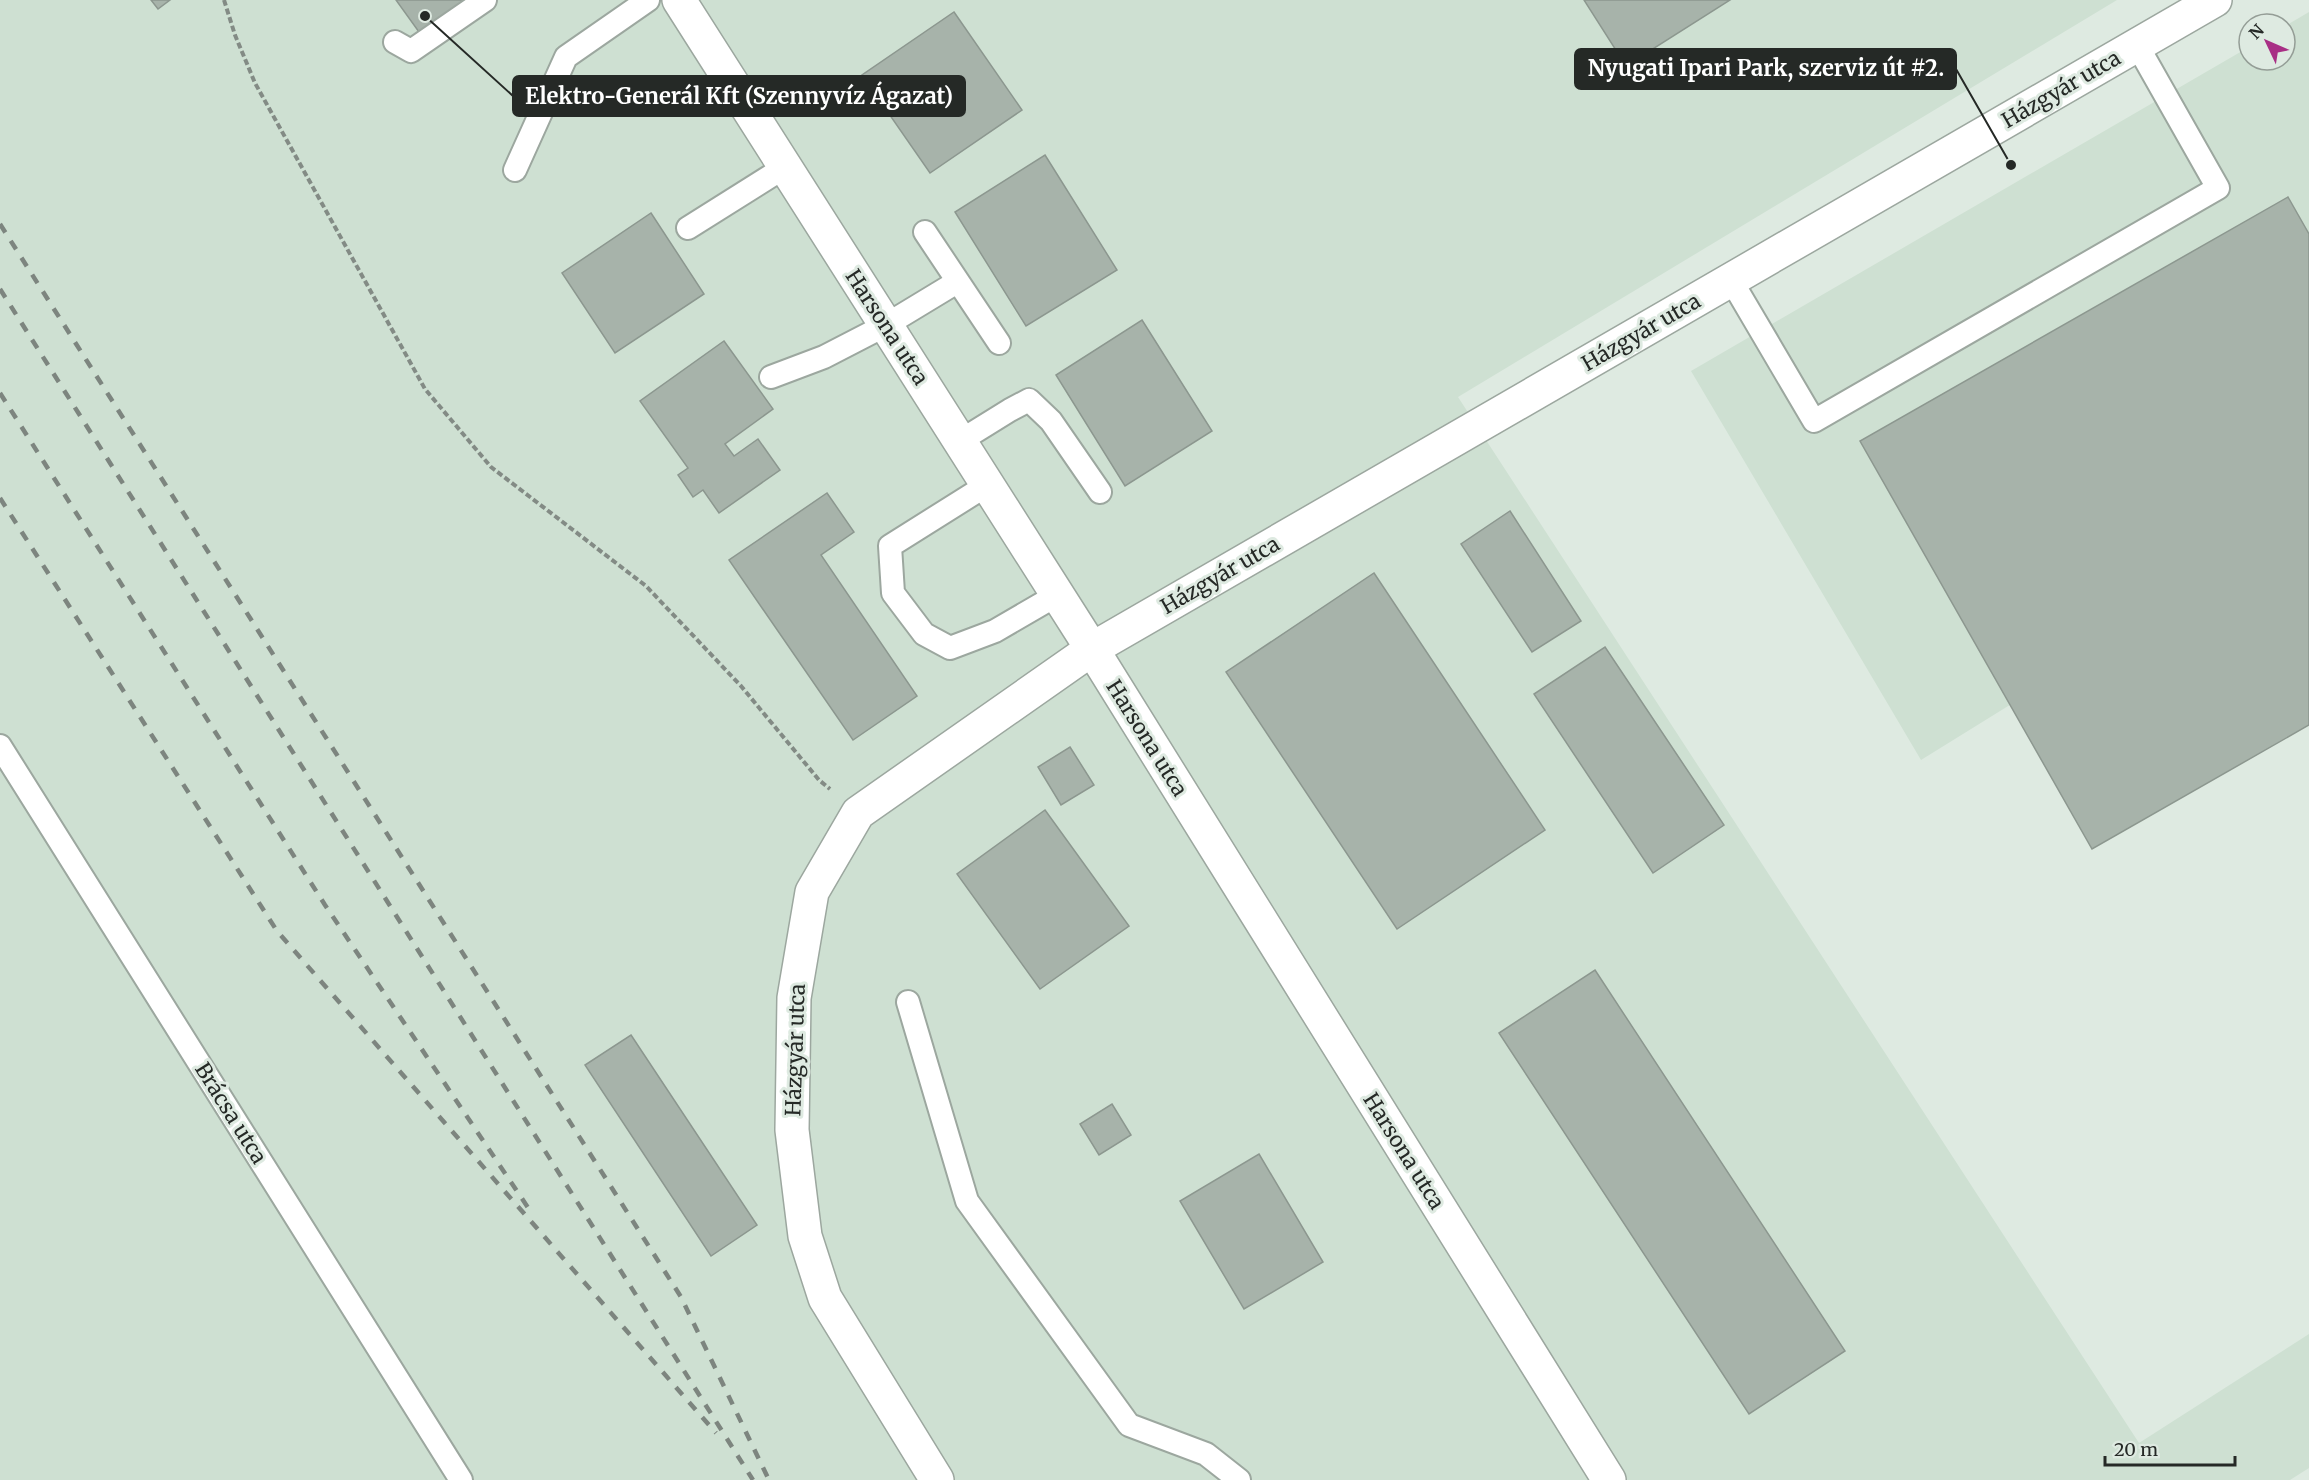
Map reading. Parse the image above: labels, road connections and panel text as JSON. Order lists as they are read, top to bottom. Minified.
{"streets":{"street":["Házgyár utca","Harsona utca"],"lane":["Brácsa utca"]},"crossings":[["Házgyár utca","Harsona utca"]],"places":["Elektro-Generál Kft (Szennyvíz Ágazat)","Nyugati Ipari Park, szerviz út #2."],"scale_bar":"20 m","north":"top left"}
